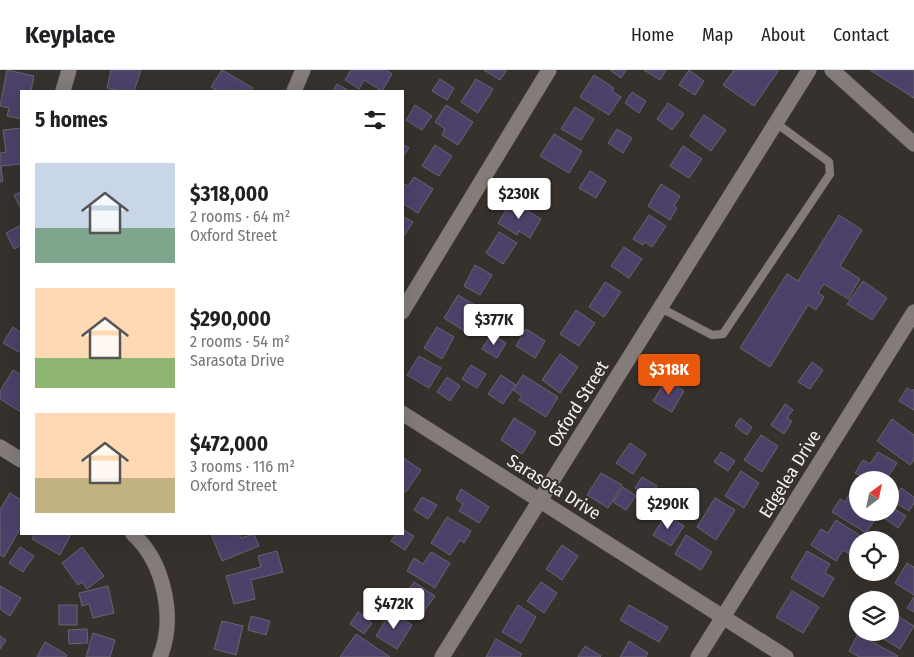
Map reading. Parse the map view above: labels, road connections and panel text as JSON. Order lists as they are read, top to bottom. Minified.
{"streets":{"street":["Oxford Street","Edgelea Drive","Sarasota Drive"]},"crossings":[["Oxford Street","Sarasota Drive"],["Edgelea Drive","Sarasota Drive"]],"north":"top right","page":{"header":"Keyplace","nav":["Home","Map","About","Contact"],"heading":"5 homes","list":[{"name":"$318,000","note":"2 rooms · 64 m² · Oxford Street"},{"name":"$290,000","note":"2 rooms · 54 m² · Sarasota Drive"},{"name":"$472,000","note":"3 rooms · 116 m² · Oxford Street"}],"price":["$230K","$377K","$318K","$290K","$472K"]}}
